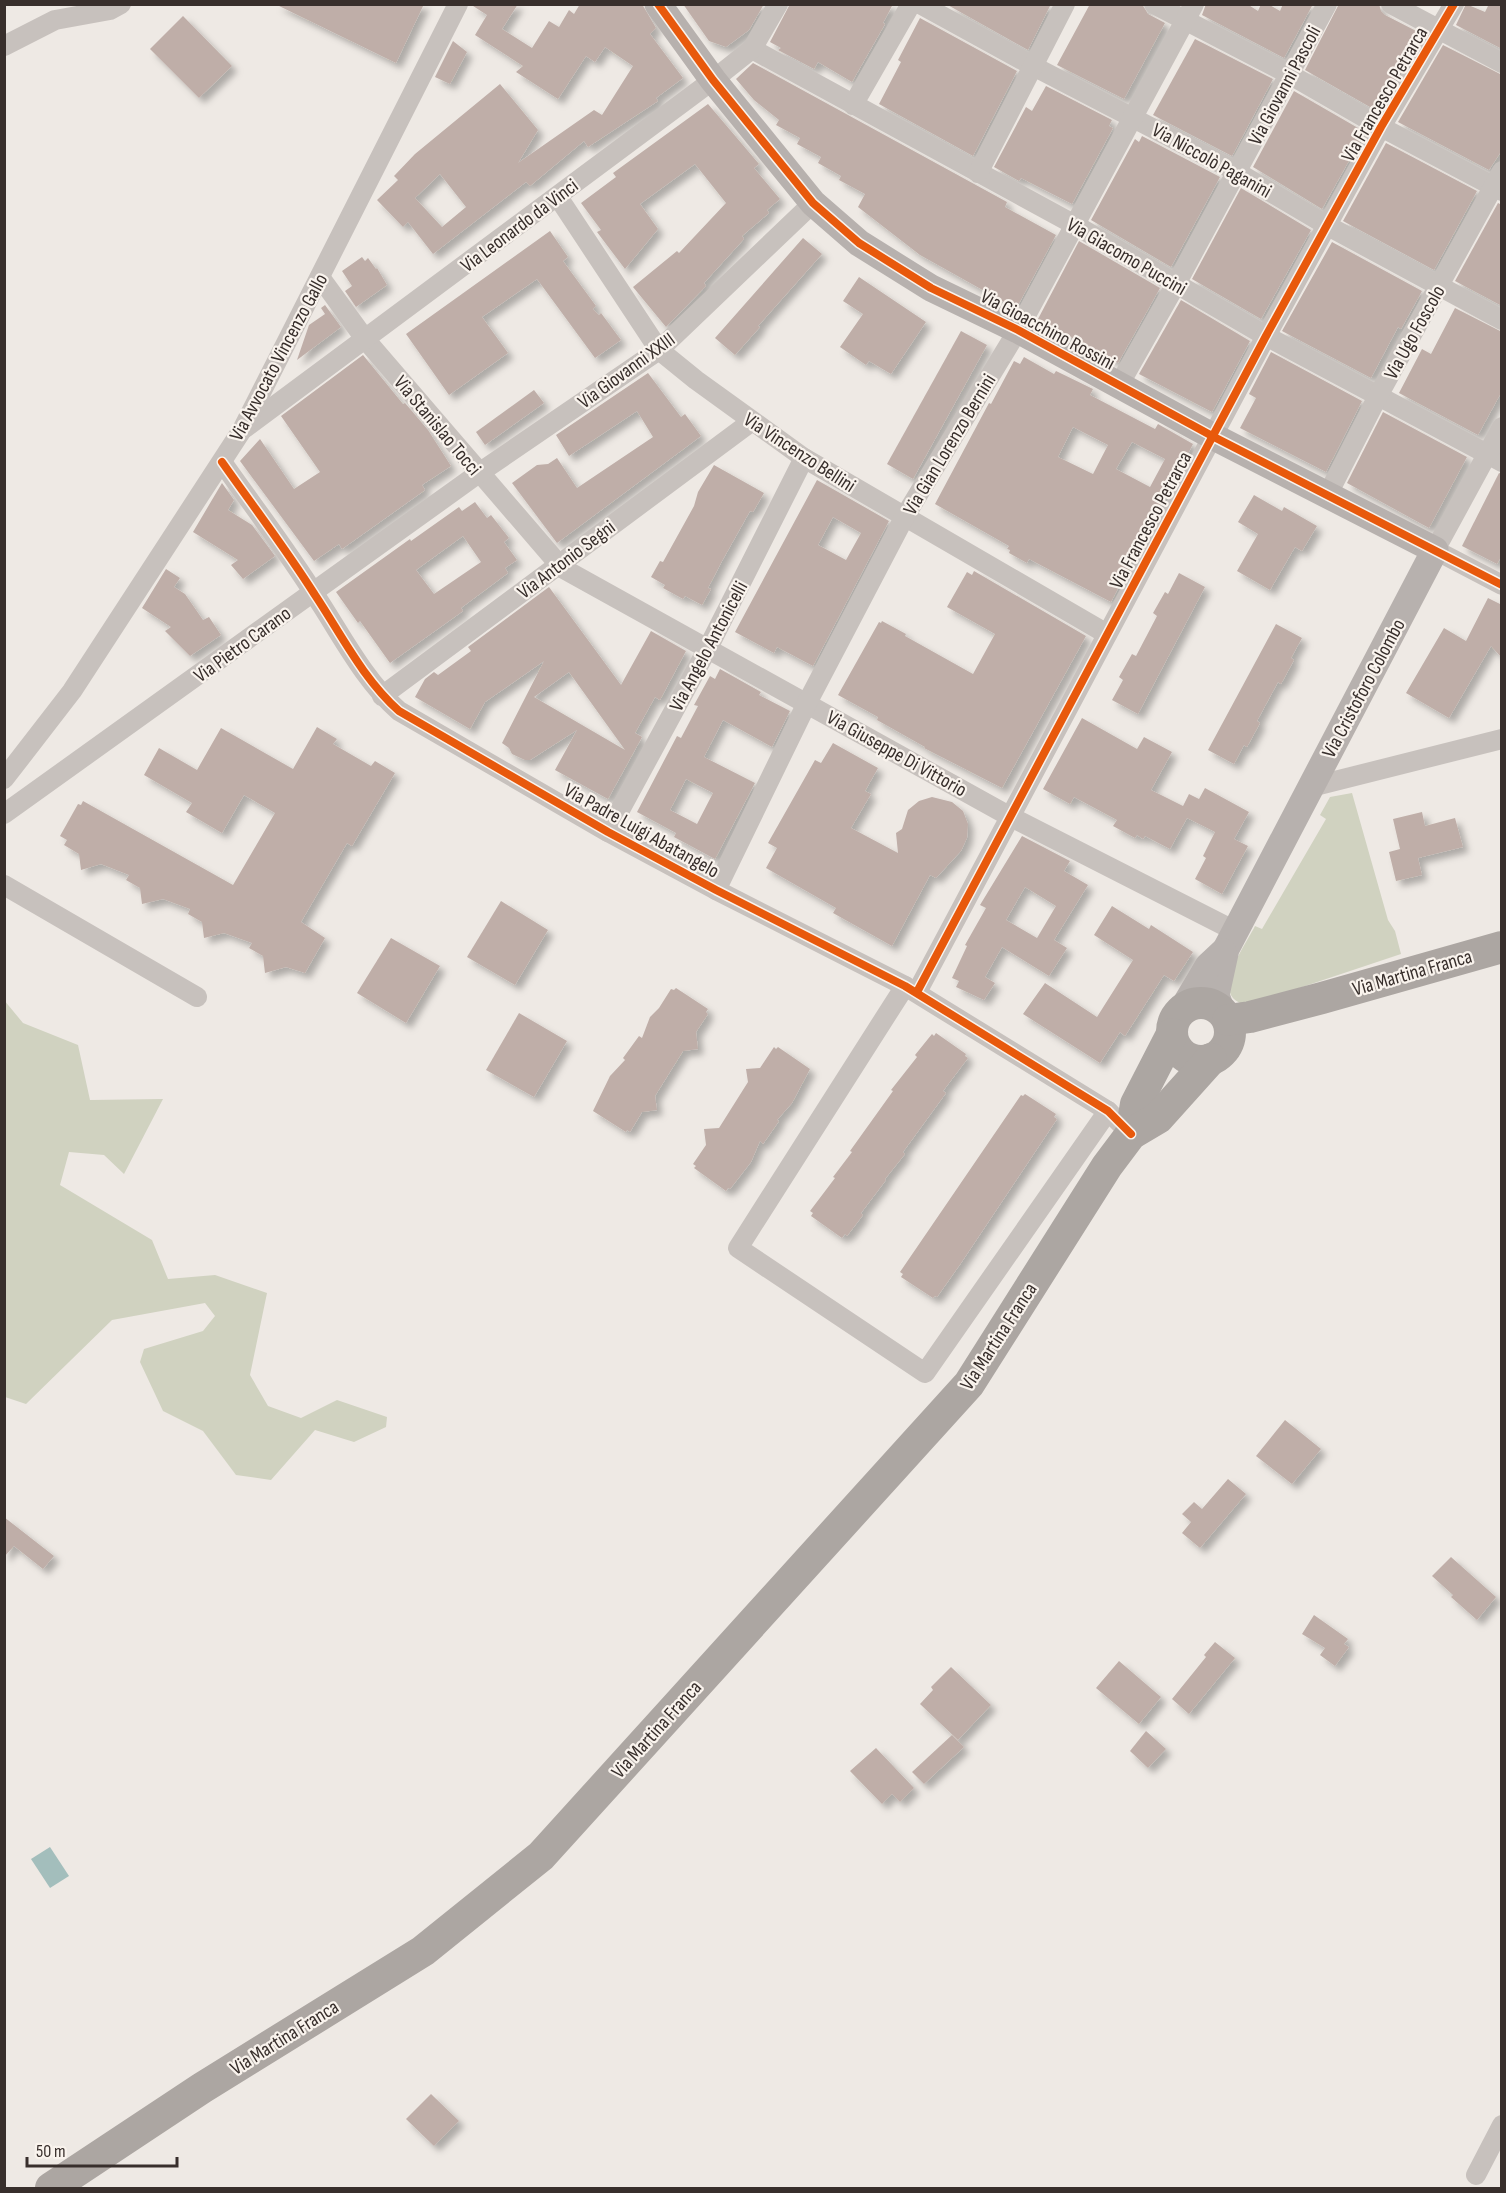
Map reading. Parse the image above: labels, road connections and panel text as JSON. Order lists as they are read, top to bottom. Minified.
{"streets":{"main road":["Via Martina Franca"],"street":["Via Giovanni Pascoli","Via Francesco Petrarca","Via Niccolò Paganini","Via Leonardo da Vinci","Via Giacomo Puccini","Via Gioacchino Rossini","Via Ugo Foscolo","Via Avvocato Vincenzo Gallo","Via Giovanni XXIII","Via Stanislao Tocci","Via Gian Lorenzo Bernini","Via Vincenzo Bellini","Via Antonio Segni","Via Pietro Carano","Via Angelo Antonicelli","Via Cristoforo Colombo","Via Giuseppe Di Vittorio","Via Padre Luigi Abatangelo"]},"crossings":[["Via Giovanni Pascoli","Via Niccolò Paganini"],["Via Giovanni Pascoli","Via Giacomo Puccini"],["Via Giovanni Pascoli","Via Gioacchino Rossini"],["Via Francesco Petrarca","Via Niccolò Paganini"],["Via Francesco Petrarca","Via Giacomo Puccini"],["Via Francesco Petrarca","Via Gioacchino Rossini"],["Via Francesco Petrarca","Via Vincenzo Bellini"],["Via Francesco Petrarca","Via Giuseppe Di Vittorio"],["Via Francesco Petrarca","Via Padre Luigi Abatangelo"],["Via Niccolò Paganini","Via Ugo Foscolo"],["Via Niccolò Paganini","Via Gian Lorenzo Bernini"],["Via Leonardo da Vinci","Via Giacomo Puccini"],["Via Leonardo da Vinci","Via Gioacchino Rossini"],["Via Leonardo da Vinci","Via Avvocato Vincenzo Gallo"],["Via Leonardo da Vinci","Via Stanislao Tocci"],["Via Leonardo da Vinci","Via Vincenzo Bellini"],["Via Giacomo Puccini","Via Ugo Foscolo"],["Via Giacomo Puccini","Via Gian Lorenzo Bernini"],["Via Giacomo Puccini","Via Cristoforo Colombo"],["Via Gioacchino Rossini","Via Ugo Foscolo"],["Via Gioacchino Rossini","Via Giovanni XXIII"],["Via Gioacchino Rossini","Via Gian Lorenzo Bernini"],["Via Gioacchino Rossini","Via Cristoforo Colombo"],["Via Avvocato Vincenzo Gallo","Via Stanislao Tocci"],["Via Avvocato Vincenzo Gallo","Via Padre Luigi Abatangelo"],["Via Giovanni XXIII","Via Stanislao Tocci"],["Via Giovanni XXIII","Via Vincenzo Bellini"],["Via Giovanni XXIII","Via Pietro Carano"],["Via Stanislao Tocci","Via Antonio Segni"],["Via Stanislao Tocci","Via Pietro Carano"],["Via Stanislao Tocci","Via Giuseppe Di Vittorio"],["Via Gian Lorenzo Bernini","Via Vincenzo Bellini"],["Via Gian Lorenzo Bernini","Via Giuseppe Di Vittorio"],["Via Gian Lorenzo Bernini","Via Padre Luigi Abatangelo"],["Via Vincenzo Bellini","Via Antonio Segni"],["Via Vincenzo Bellini","Via Angelo Antonicelli"],["Via Antonio Segni","Via Giuseppe Di Vittorio"],["Via Antonio Segni","Via Padre Luigi Abatangelo"],["Via Pietro Carano","Via Padre Luigi Abatangelo"],["Via Angelo Antonicelli","Via Giuseppe Di Vittorio"],["Via Angelo Antonicelli","Via Padre Luigi Abatangelo"],["Via Cristoforo Colombo","Via Giuseppe Di Vittorio"],["Via Cristoforo Colombo","Via Martina Franca"],["Via Padre Luigi Abatangelo","Via Martina Franca"]],"scale_bar":"50 m"}
